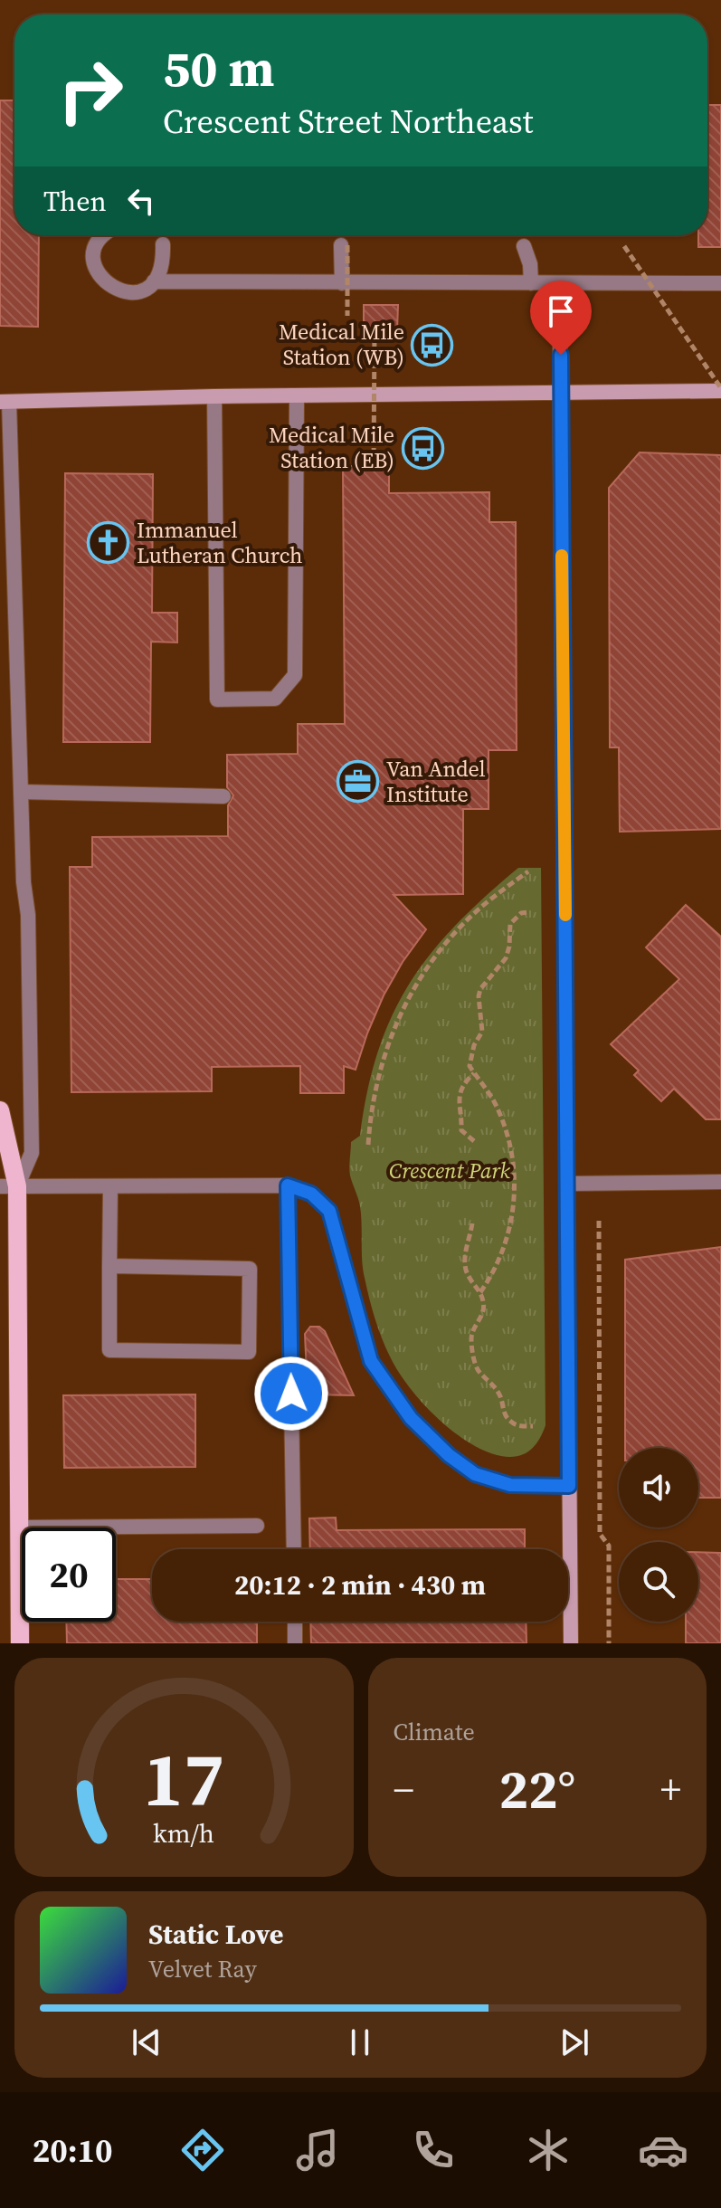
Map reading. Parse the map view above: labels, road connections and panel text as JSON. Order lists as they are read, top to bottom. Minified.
{"parks":["Crescent Park"],"places":{"bus stop":["Medical Mile Station (WB)","Medical Mile Station (EB)"],"church":["Immanuel Lutheran Church"],"office":["Van Andel Institute"]},"page":{"turn":["50 m","Crescent Street Northeast"],"then":"Then","limit":"20","trip":"20:12 · 2 min · 430 m","tile":"Climate","heat":["−","22°","+"],"song":["Static Love","Velvet Ray"],"tabs":"20:10","gauge":["17","km/h"]}}
